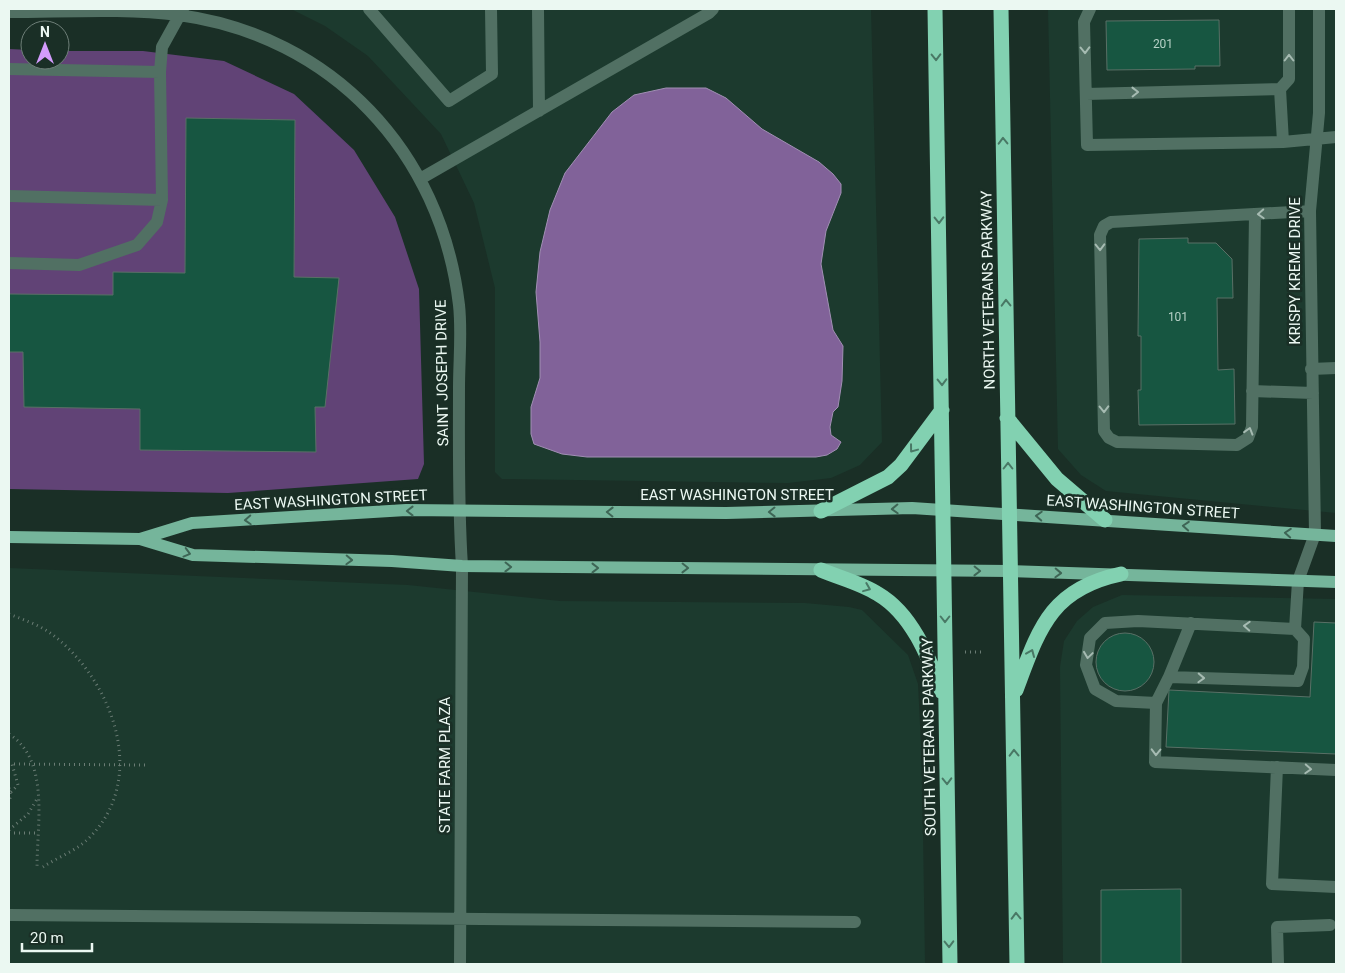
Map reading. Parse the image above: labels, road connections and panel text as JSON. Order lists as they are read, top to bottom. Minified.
{"streets":{"highway":["NORTH VETERANS PARKWAY","SOUTH VETERANS PARKWAY"],"main road":["EAST WASHINGTON STREET"],"street":["KRISPY KREME DRIVE","SAINT JOSEPH DRIVE","STATE FARM PLAZA"]},"crossings":[["KRISPY KREME DRIVE","EAST WASHINGTON STREET"],["NORTH VETERANS PARKWAY","EAST WASHINGTON STREET"],["SAINT JOSEPH DRIVE","EAST WASHINGTON STREET"],["SAINT JOSEPH DRIVE","STATE FARM PLAZA"],["EAST WASHINGTON STREET","SOUTH VETERANS PARKWAY"],["EAST WASHINGTON STREET","STATE FARM PLAZA"]],"house_numbers":["201","101"],"scale_bar":"20 m","north":"top"}
